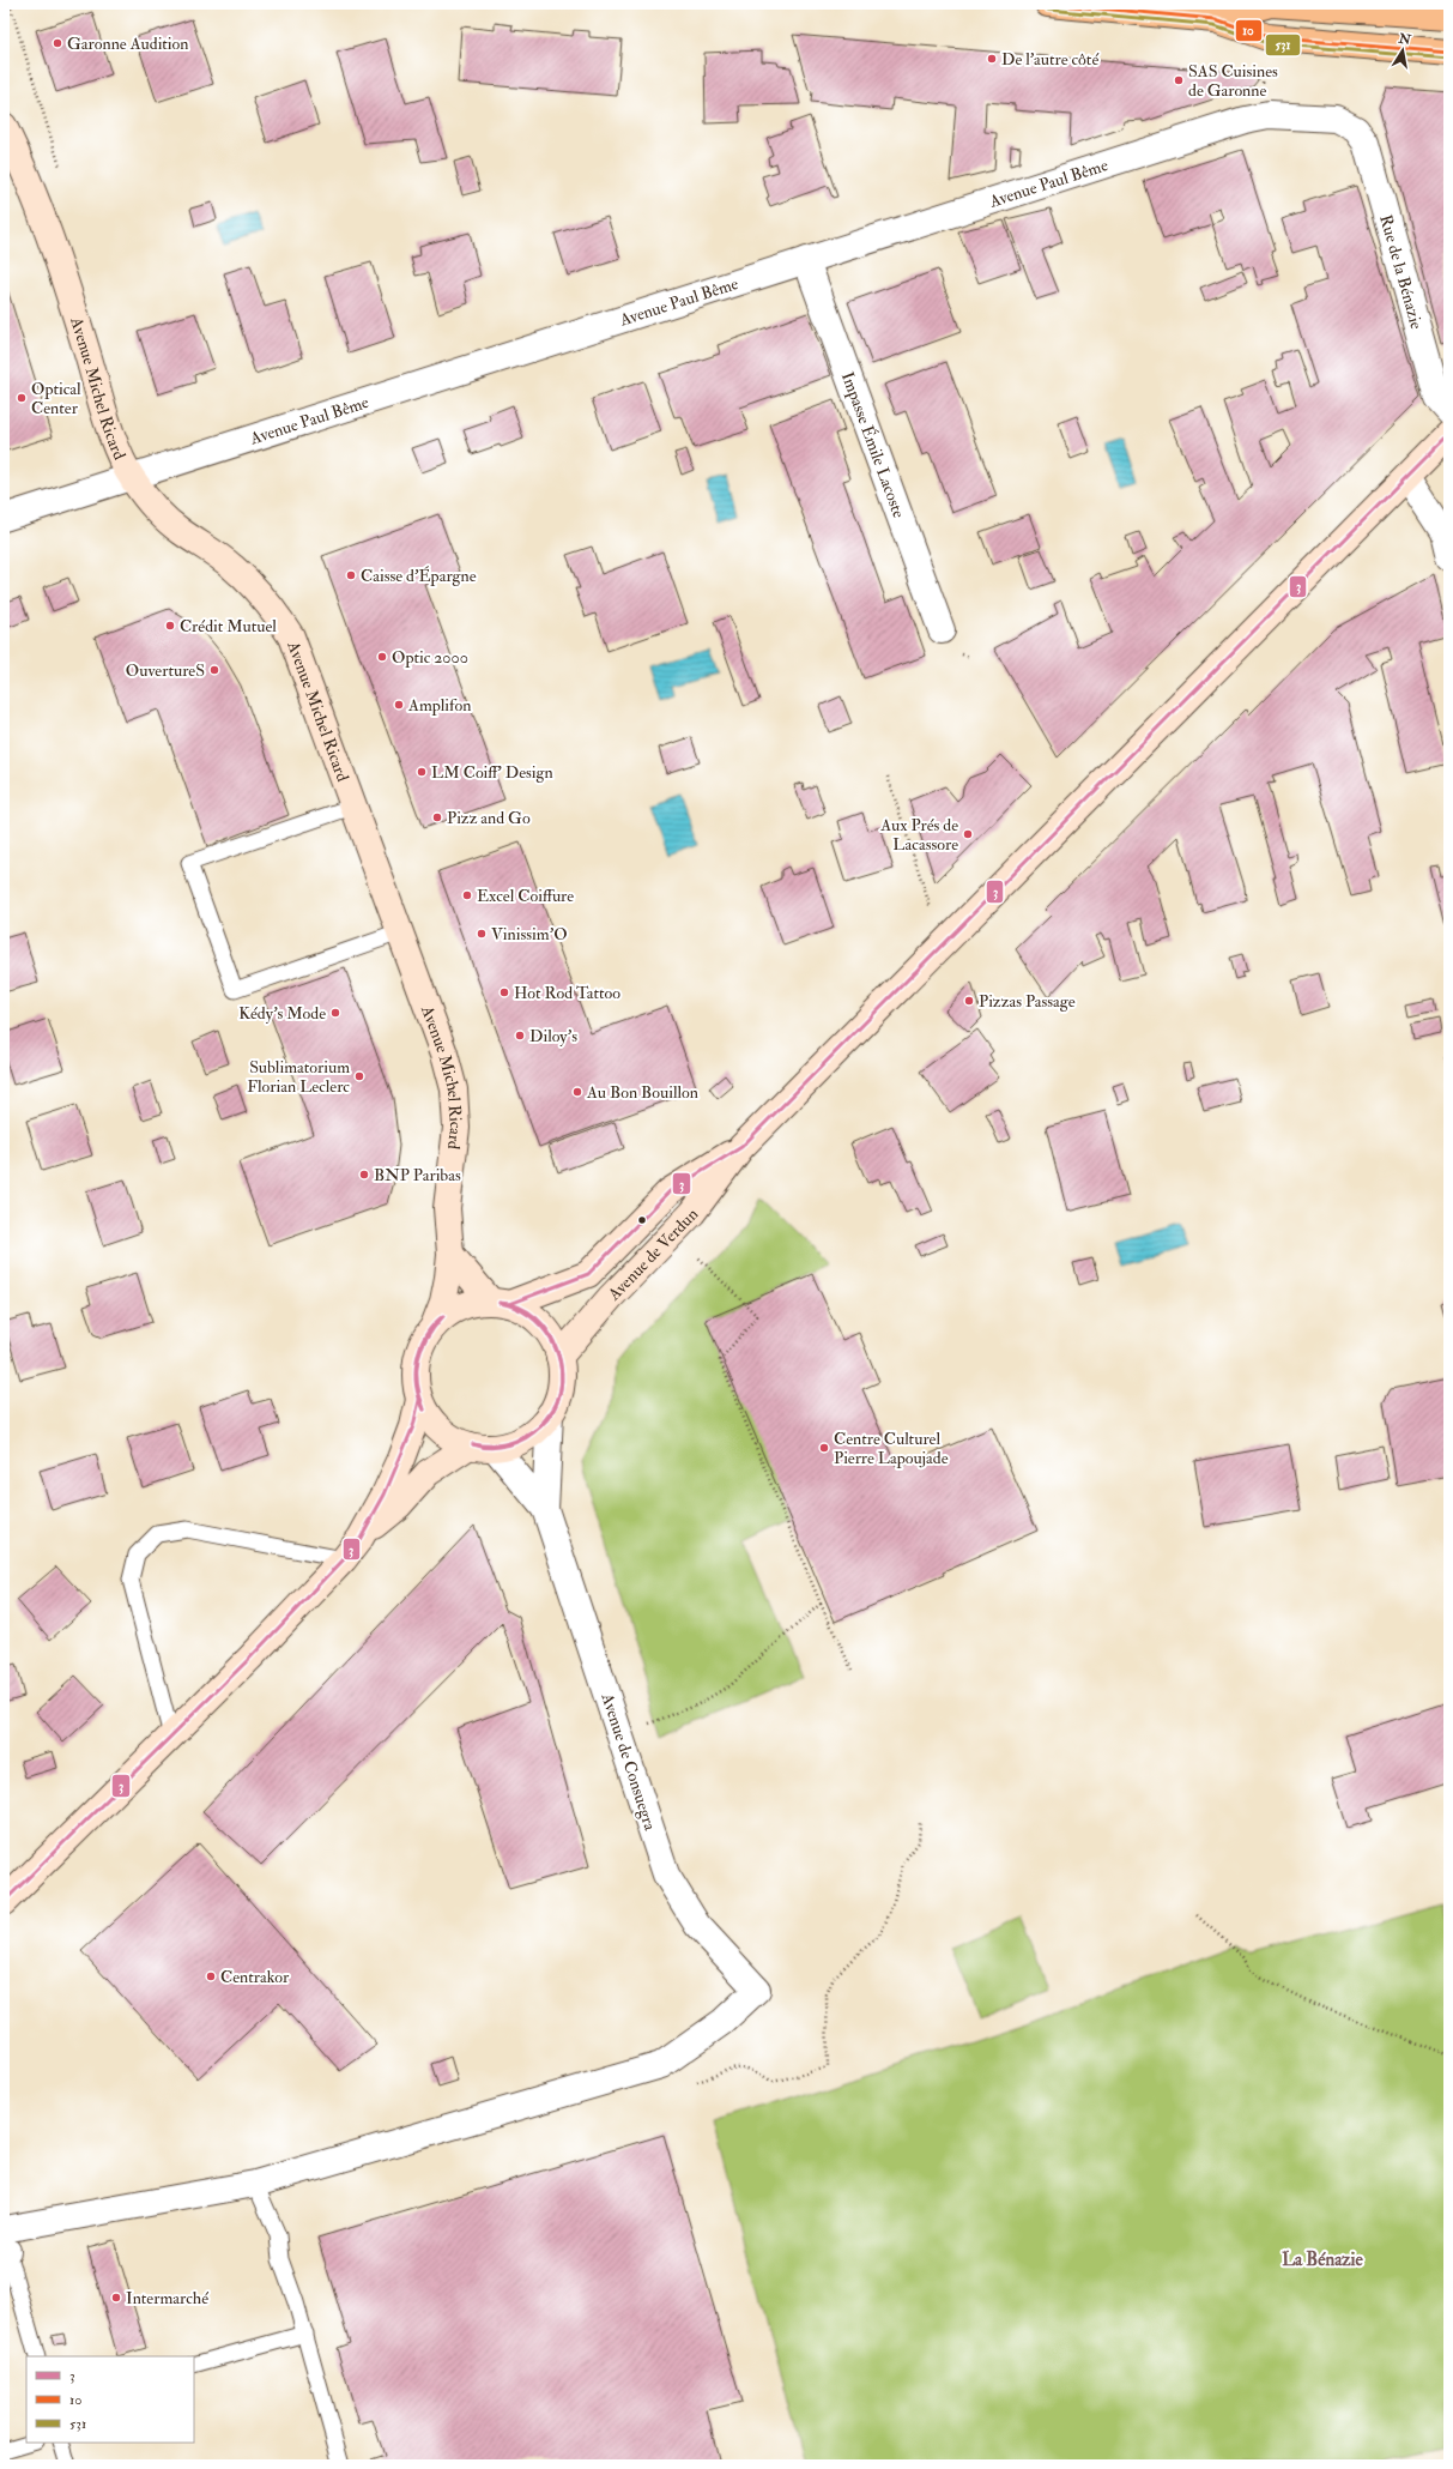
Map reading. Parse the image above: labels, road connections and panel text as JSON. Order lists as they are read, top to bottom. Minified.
{"streets":{"main road":["Avenue Michel Ricard","Avenue de Verdun"],"street":["Avenue Paul Bême","Rue de la Bénazie","Impasse Émile Lacoste","Avenue de Consuegra"]},"crossings":[["Avenue Paul Bême","Rue de la Bénazie"],["Avenue Paul Bême","Avenue Michel Ricard"],["Avenue Paul Bême","Impasse Émile Lacoste"],["Avenue Michel Ricard","Avenue de Verdun"],["Avenue Michel Ricard","Avenue de Consuegra"],["Avenue de Verdun","Avenue de Consuegra"]],"districts":["La Bénazie"],"places":["Garonne Audition","De l'autre côté","SAS Cuisines de Garonne","Optical Center","Caisse d'Épargne","Crédit Mutuel","Optic 2000","OuvertureS","Amplifon","LM Coiff' Design","Pizz and Go","Aux Prés de Lacassore","Excel Coiffure","Vinissim'O","Hot Rod Tattoo","Pizzas Passage","Kédy's Mode","Diloy's","Sublimatorium Florian Leclerc","Au Bon Bouillon","BNP Paribas","Centre Culturel Pierre Lapoujade","Centrakor","Intermarché"],"lines":["transit line 10","transit line 531","transit line 3"],"legend":["3","10","531"],"north":"top"}
